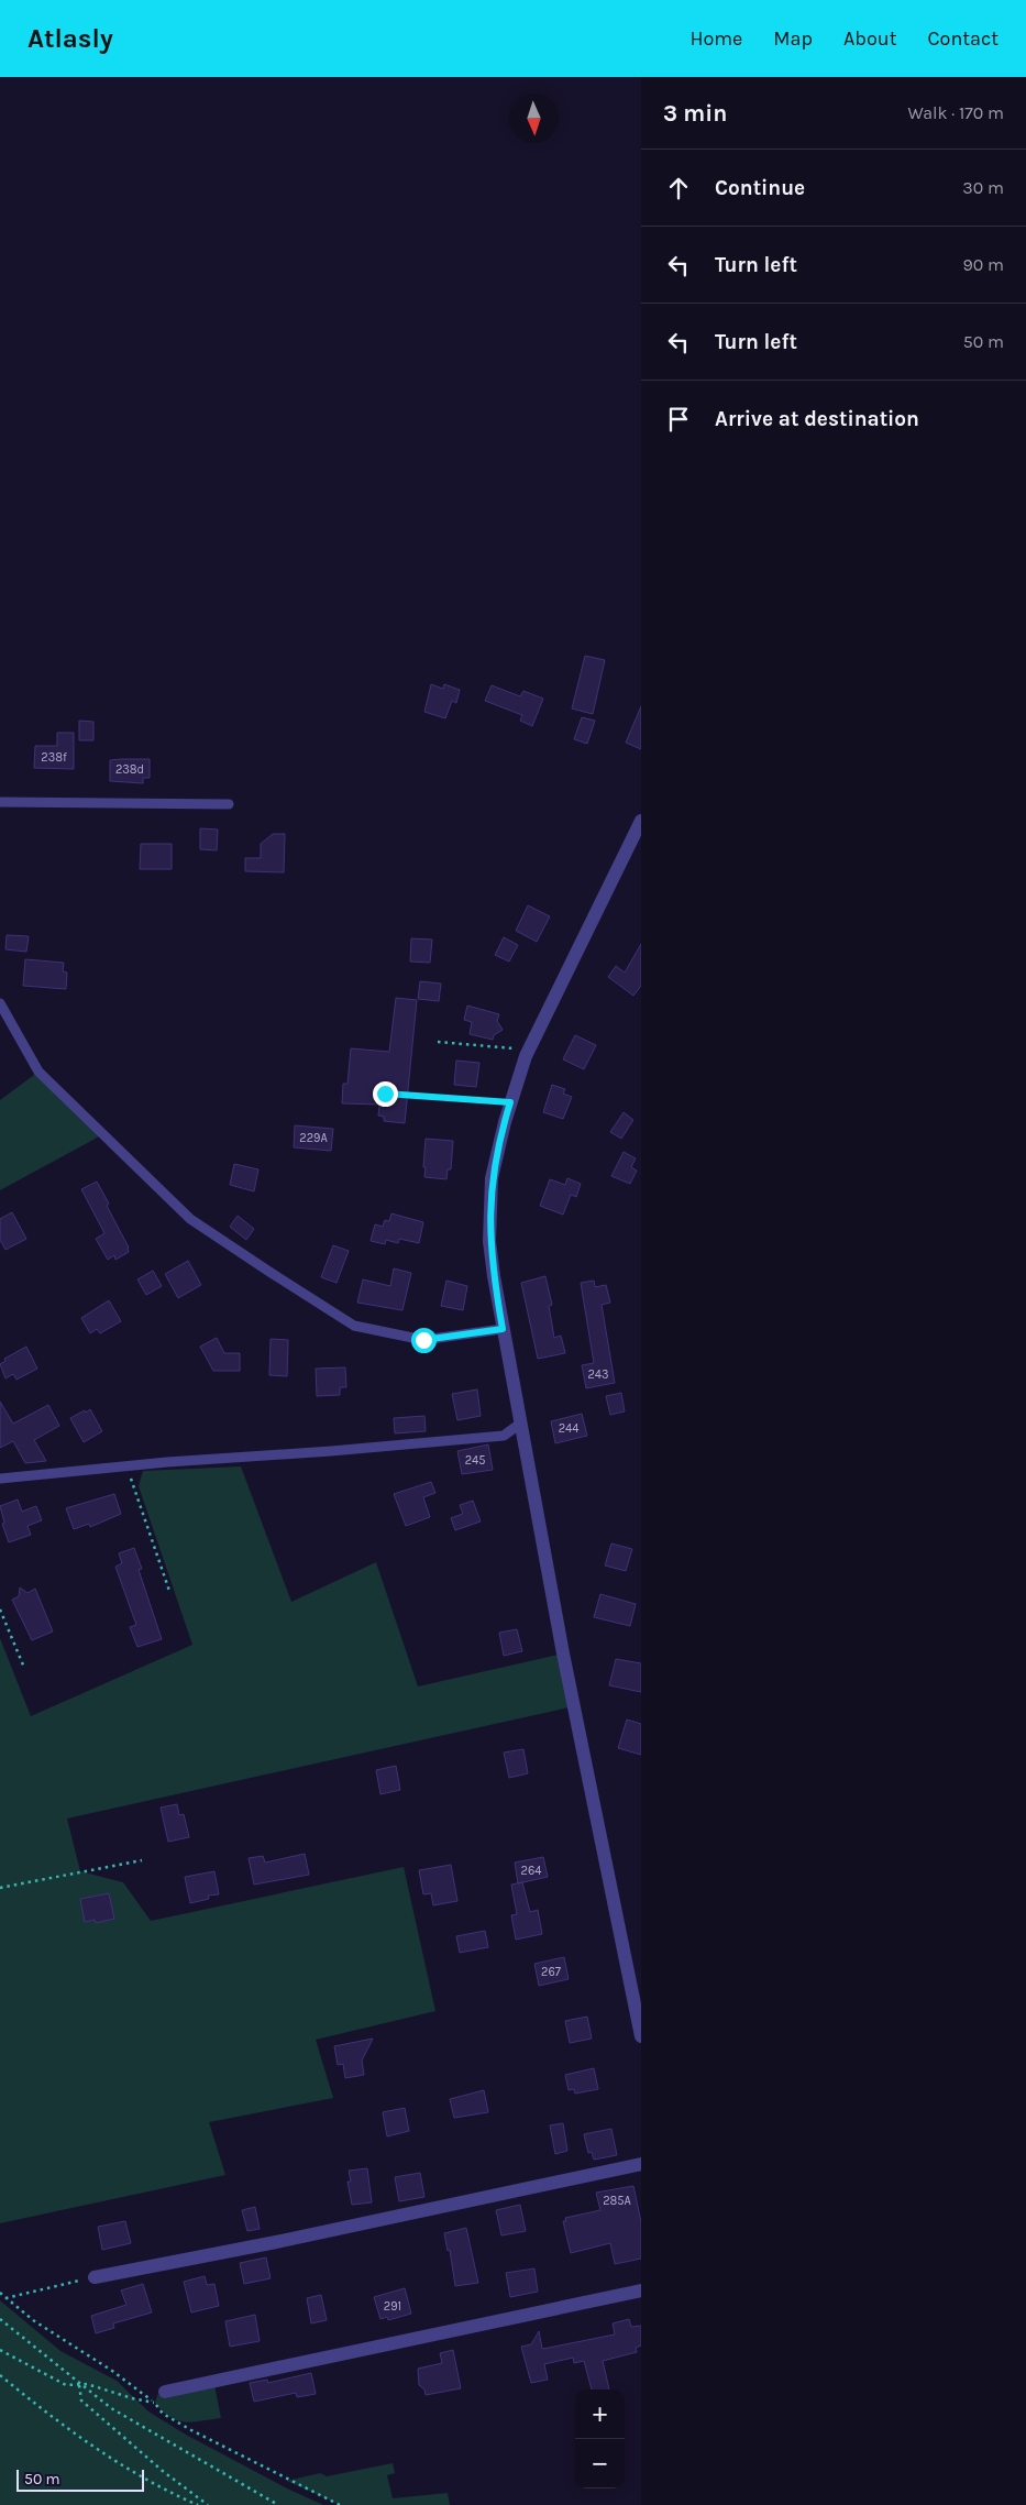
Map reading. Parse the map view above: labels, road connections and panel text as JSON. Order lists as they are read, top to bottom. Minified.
{"house_numbers":["238f","238d","229A","243","244","245","264","267","285A","291"],"scale_bar":"50 m","north":"bottom","page":{"header":"Atlasly","nav":["Home","Map","About","Contact"],"heading":["3 min","Walk · 170 m"],"list":[["Continue","30 m"],["Turn left","90 m"],["Turn left","50 m"],"Arrive at destination"],"map_buttons":["+","−"],"scale":"50 m"}}
